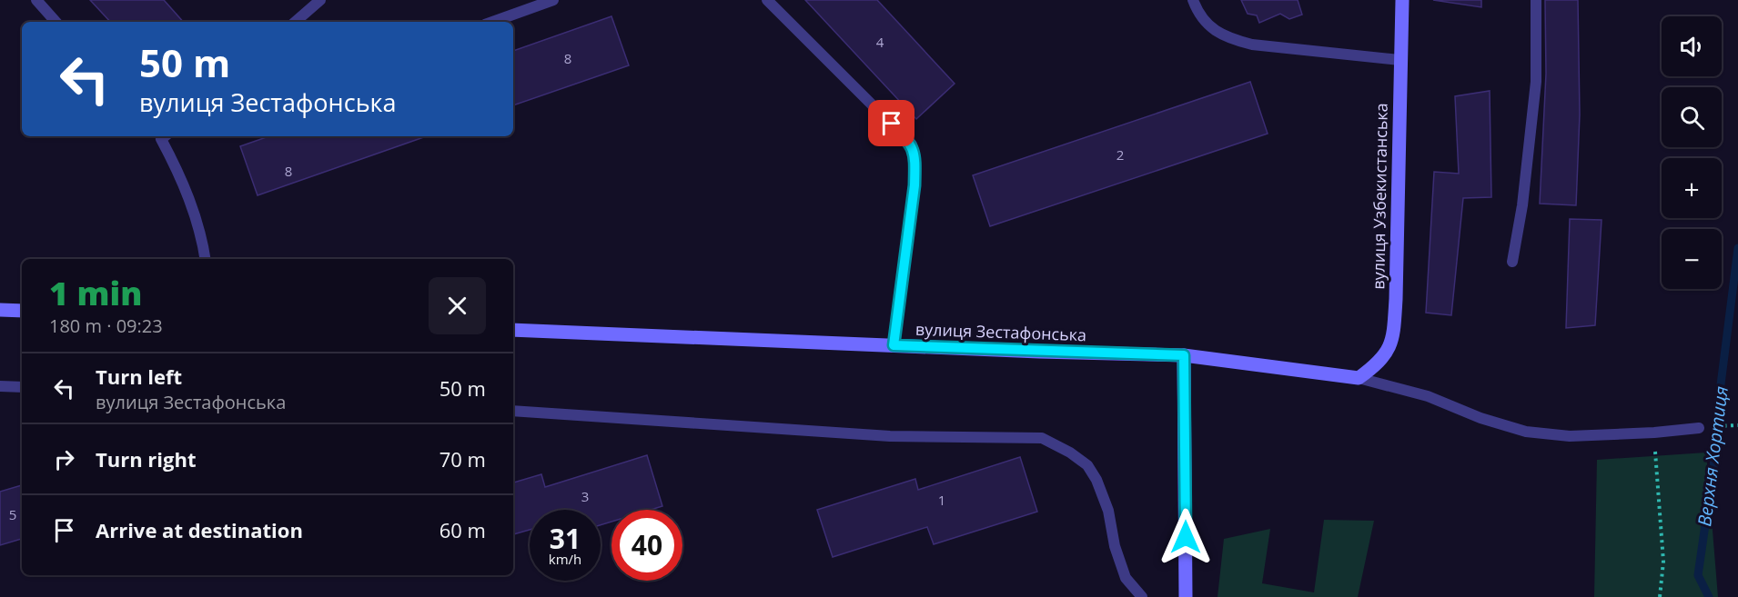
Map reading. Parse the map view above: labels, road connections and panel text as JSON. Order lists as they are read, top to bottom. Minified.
{"streets":{"street":["вулиця Узбекистанська","вулиця Зестафонська"]},"crossings":[["вулиця Узбекистанська","вулиця Зестафонська"]],"water":["Верхня Хортиця"],"house_numbers":["4","8","2","8","3","1","5"],"page":{"map_buttons":["+","−"],"turn":["50 m","вулиця Зестафонська"],"heading":["1 min","180 m · 09:23"],"list":[{"name":"Turn left","note":"вулиця Зестафонська","value":"50 m"},{"name":"Turn right","value":"70 m"},{"name":"Arrive at destination","value":"60 m"}],"speed":"31 km/h","limit":"40"}}
